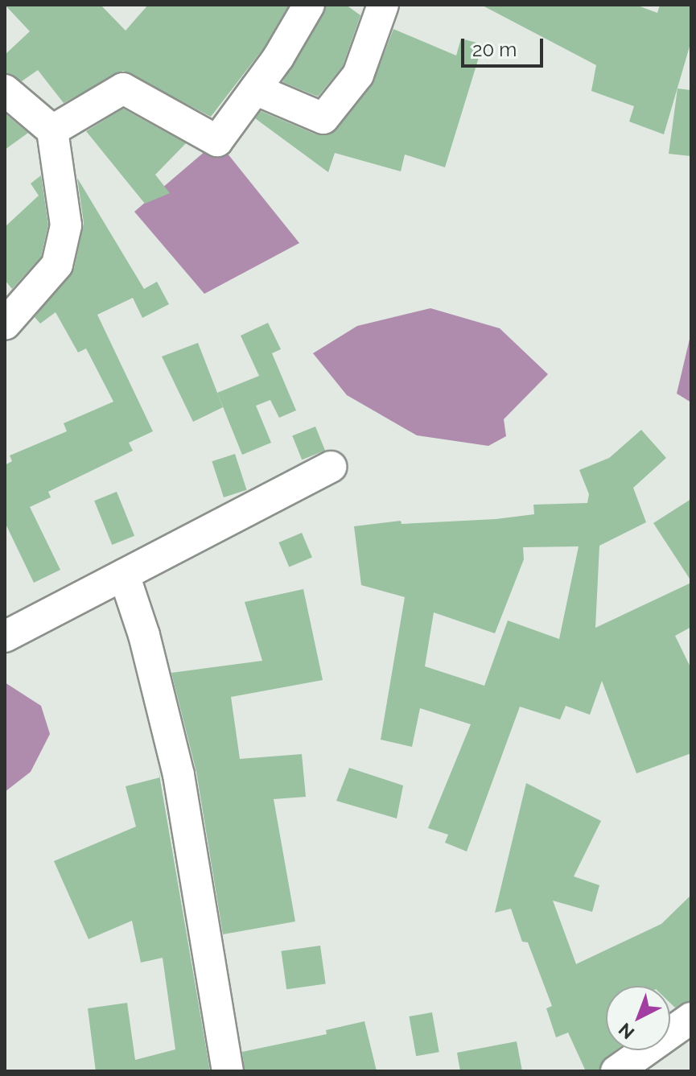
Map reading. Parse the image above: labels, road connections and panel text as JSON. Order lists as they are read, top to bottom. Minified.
{"scale_bar":"20 m","north":"bottom left"}
